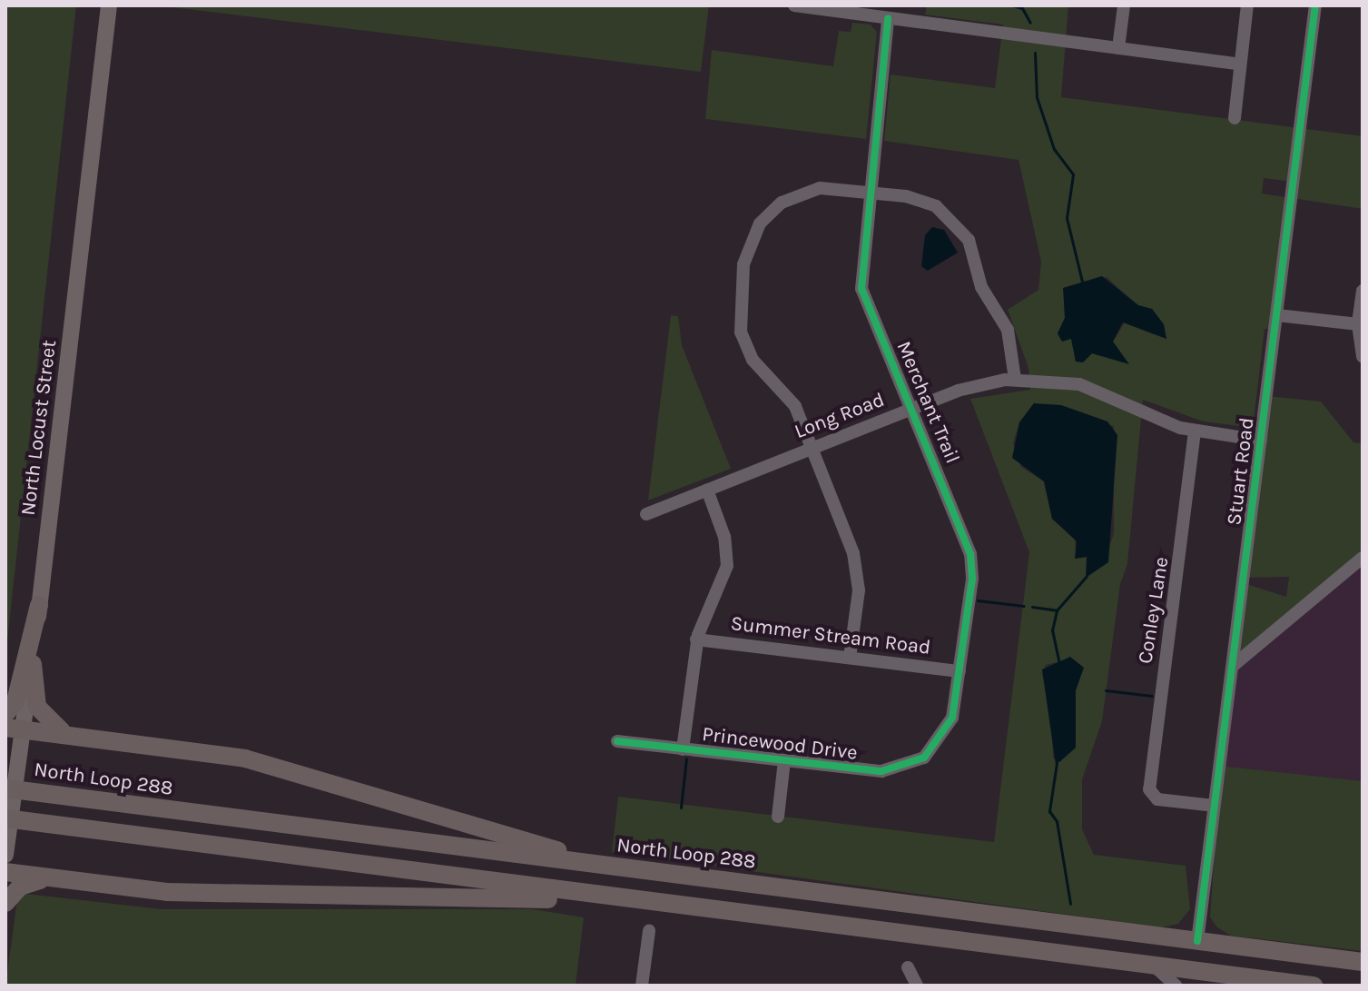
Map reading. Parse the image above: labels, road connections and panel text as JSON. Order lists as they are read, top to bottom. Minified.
{"streets":{"highway":["North Loop 288"],"main road":["North Locust Street"],"street":["Merchant Trail","Long Road","Stuart Road","Conley Lane","Summer Stream Road","Princewood Drive"]},"crossings":[["Merchant Trail","Long Road"],["Merchant Trail","Summer Stream Road"],["Merchant Trail","Princewood Drive"],["Long Road","Stuart Road"],["Long Road","Conley Lane"],["Stuart Road","Conley Lane"],["Stuart Road","North Loop 288"]]}
